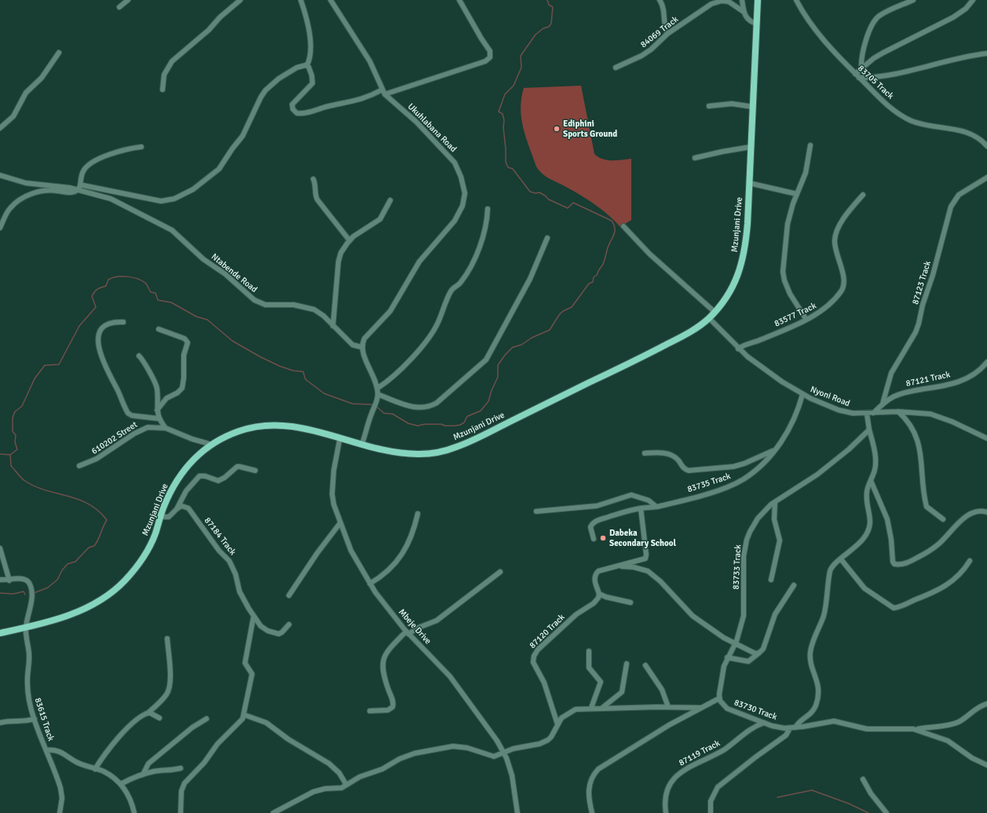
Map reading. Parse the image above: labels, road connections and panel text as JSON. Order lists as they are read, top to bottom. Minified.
{"streets":{"main road":["Mzunjani Drive"],"street":["84069 Track","83705 Track","Ukuhlabana Road","Ntabende Road","87123 Track","83577 Track","87121 Track","Nyoni Road","610202 Street","83735 Track","87184 Track","83733 Track","Mbeje Drive","87120 Track","83730 Track","83615 Track","87119 Track"]},"crossings":[["84069 Track","Mzunjani Drive"],["Ukuhlabana Road","Ntabende Road"],["Mzunjani Drive","Nyoni Road"],["Mzunjani Drive","610202 Street"],["Mzunjani Drive","Mbeje Drive"],["Mzunjani Drive","83615 Track"],["87123 Track","87121 Track"],["83577 Track","Nyoni Road"],["87121 Track","Nyoni Road"],["Nyoni Road","83735 Track"],["83733 Track","83730 Track"],["83730 Track","87119 Track"]],"places":["Ediphini Sports Ground","Dabeka Secondary School"]}
